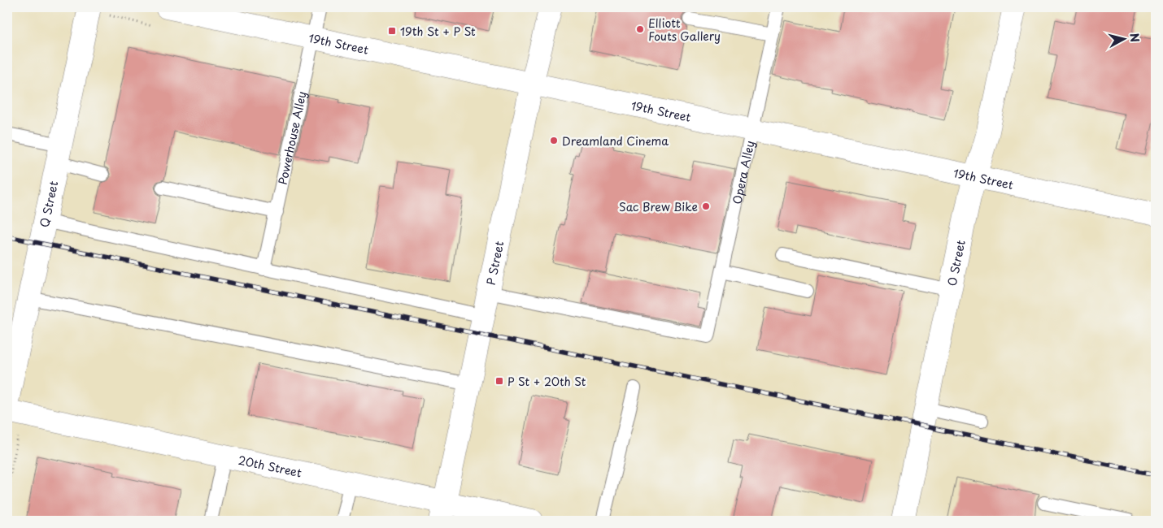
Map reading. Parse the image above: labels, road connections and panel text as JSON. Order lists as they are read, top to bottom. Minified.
{"streets":{"main road":["19th Street","Q Street","O Street","P Street","20th Street"],"lane":["Powerhouse Alley","Opera Alley"]},"crossings":[["19th Street","Powerhouse Alley"],["19th Street","Opera Alley"],["19th Street","O Street"],["19th Street","P Street"],["Opera Alley","P Street"],["P Street","20th Street"]],"places":{"other":["Elliott Fouts Gallery","Dreamland Cinema","Sac Brew Bike"],"transit":["19th St + P St","P St + 20th St"]},"north":"right"}
